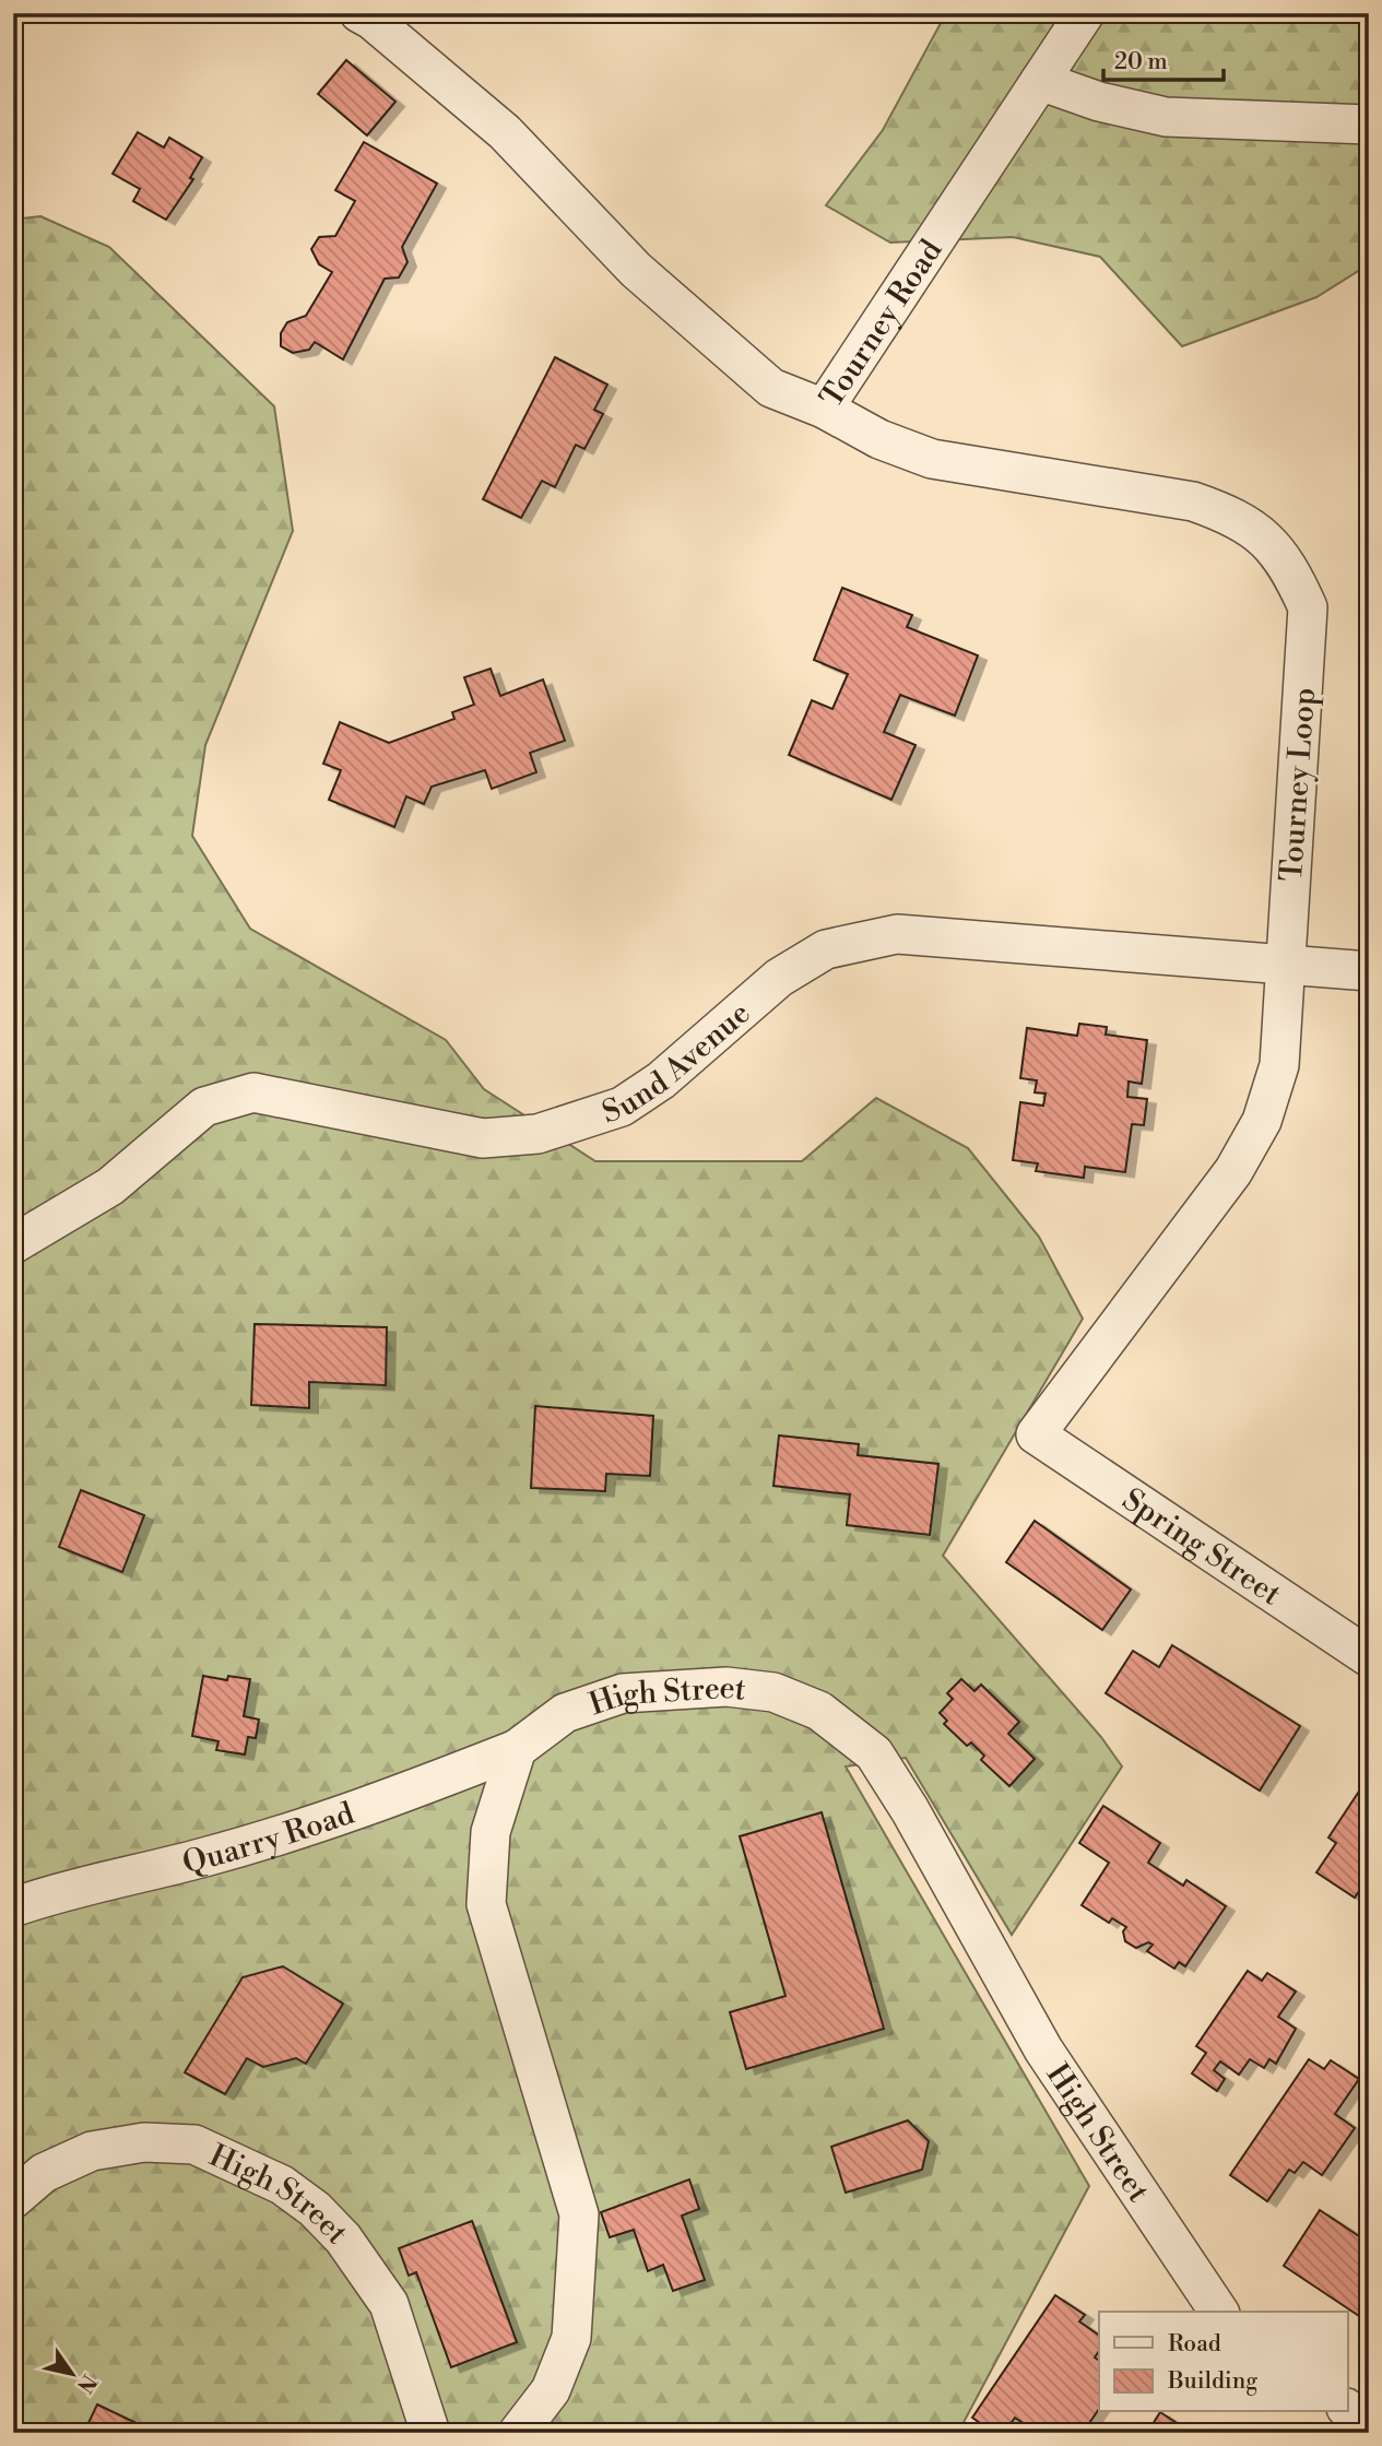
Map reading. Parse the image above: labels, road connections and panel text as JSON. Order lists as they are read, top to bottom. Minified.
{"streets":{"street":["Tourney Road","Tourney Loop","Sund Avenue","Spring Street","High Street","Quarry Road"]},"crossings":[["Tourney Road","Tourney Loop"],["Tourney Loop","Sund Avenue"],["Tourney Loop","Spring Street"],["High Street","Quarry Road"]],"legend":["Road","Building"],"scale_bar":"20 m","north":"bottom right"}
